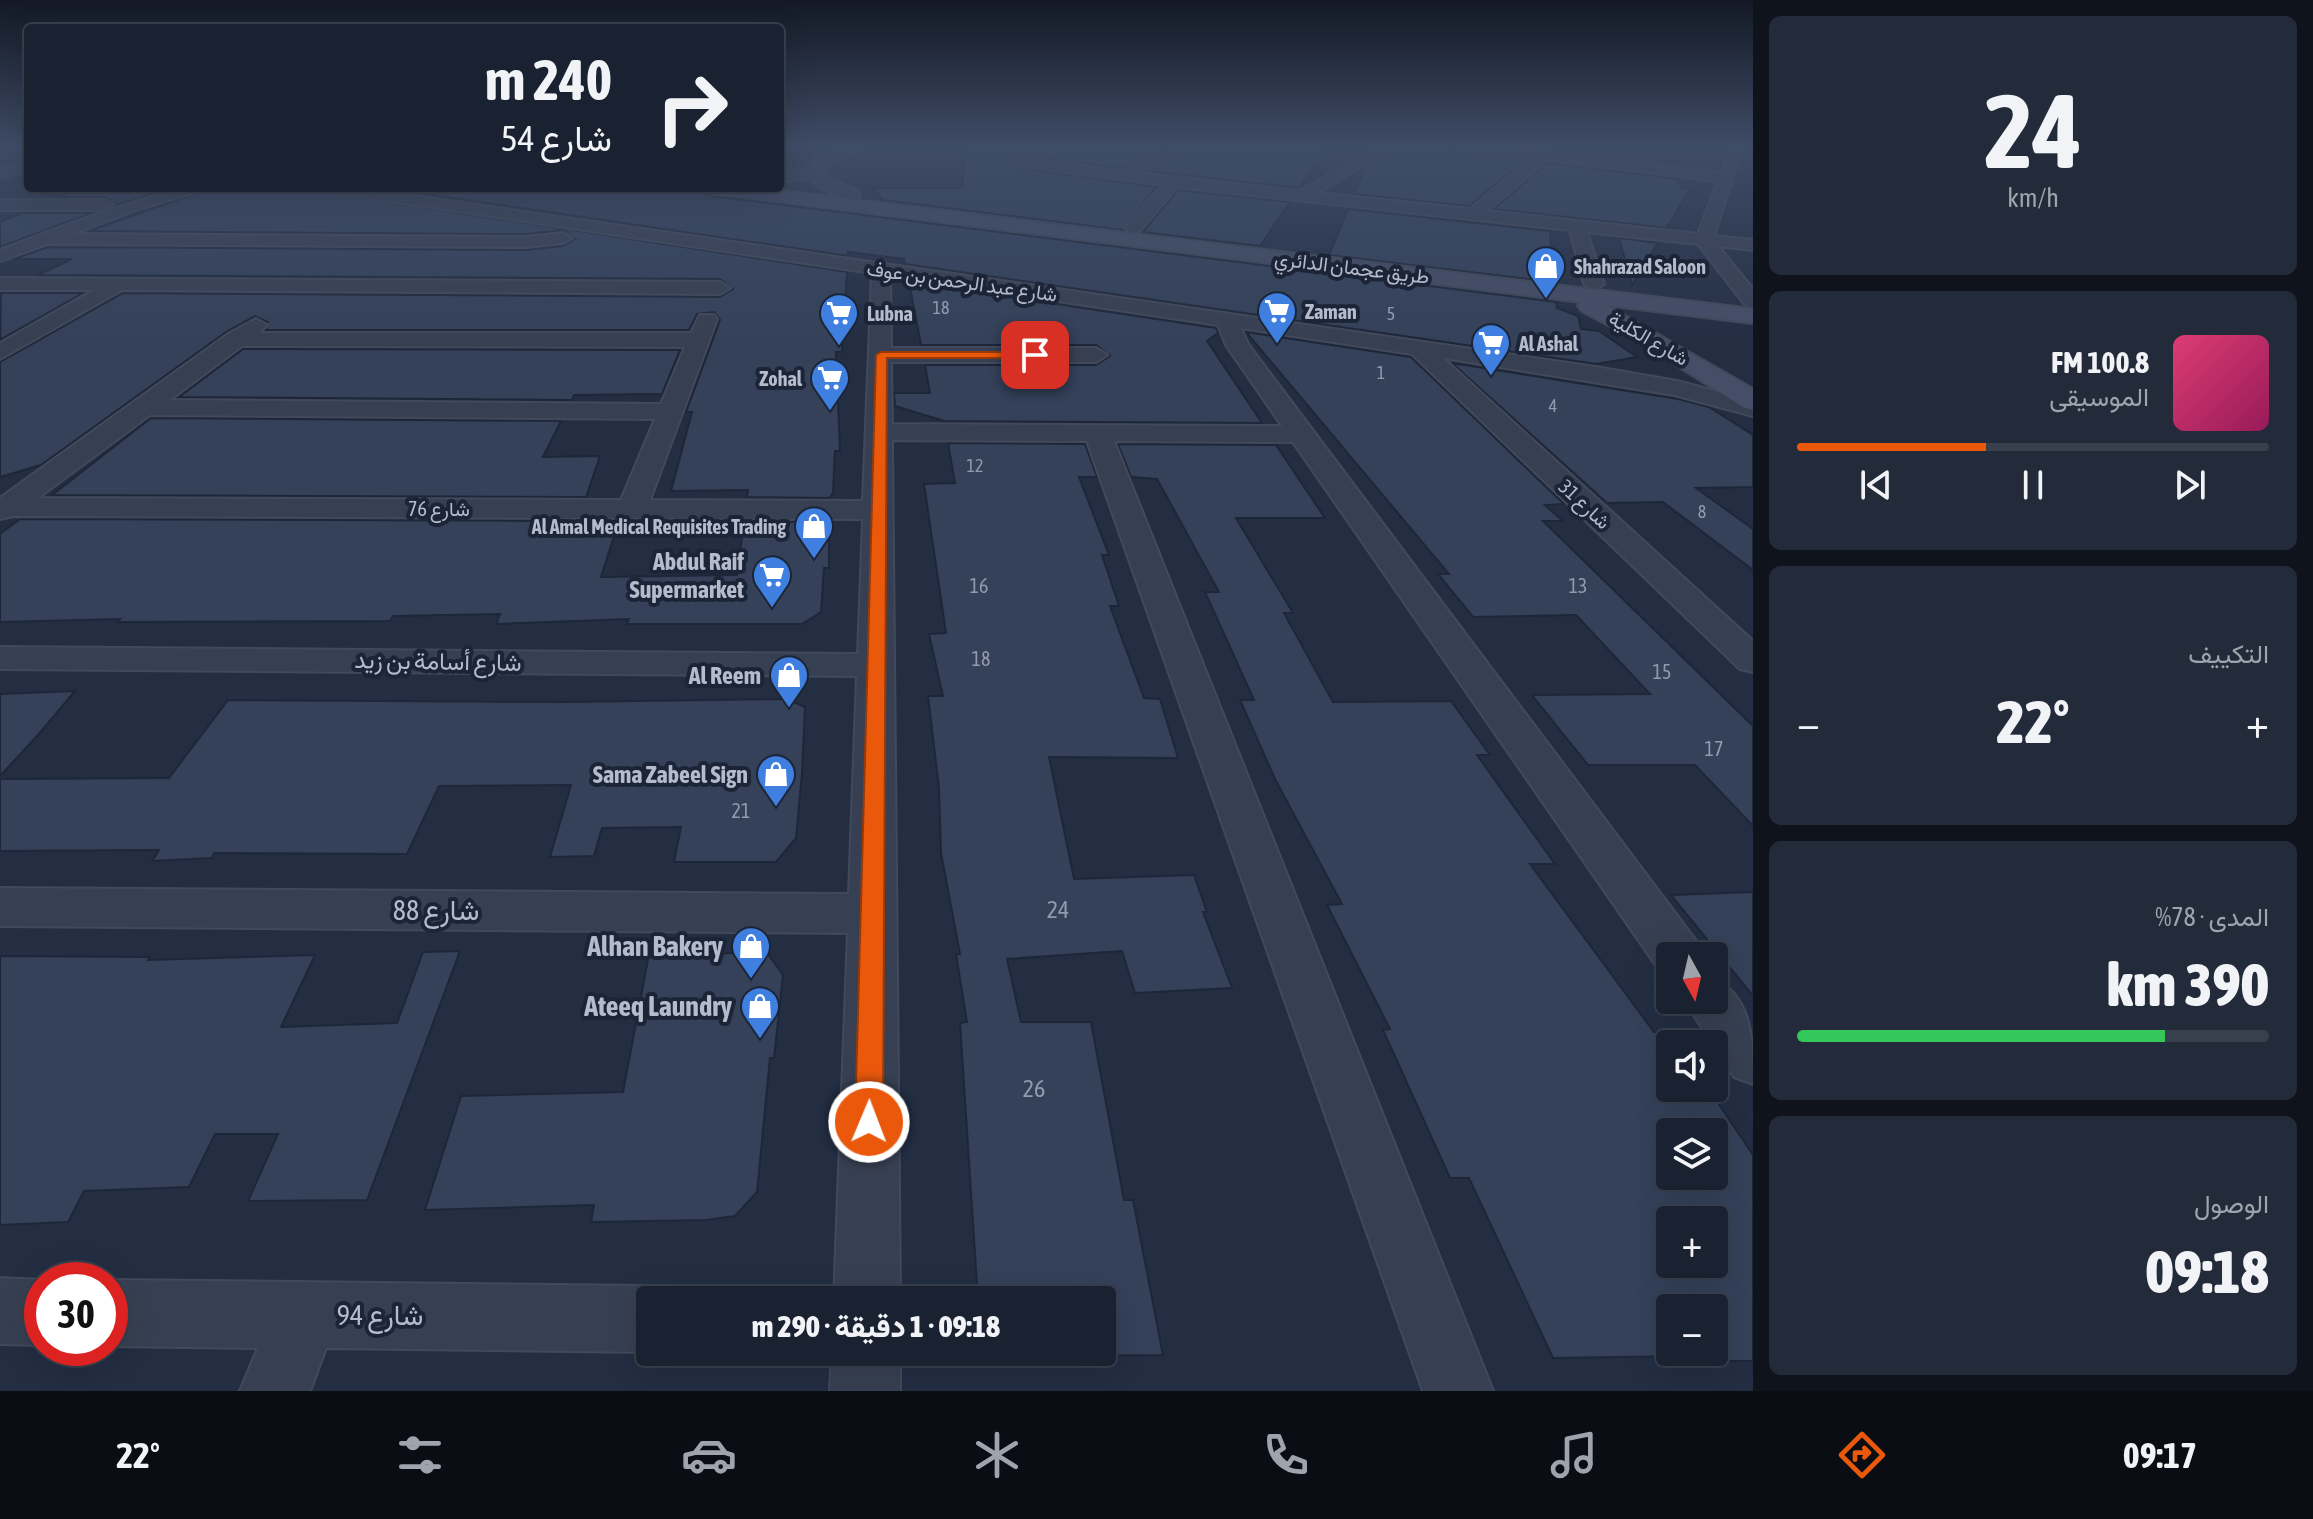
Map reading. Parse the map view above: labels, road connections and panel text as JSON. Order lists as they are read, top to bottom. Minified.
{"streets":{"main road":["طريق عجمان الدائري","شارع الكلية"],"street":["شارع عبد الرحمن بن عوف","شارع 31","شارع 76","شارع أسامة بن زيد","شارع 88","شارع 94"]},"crossings":[["طريق عجمان الدائري","شارع الكلية"],["شارع عبد الرحمن بن عوف","شارع الكلية"],["شارع عبد الرحمن بن عوف","شارع 31"]],"places":{"shop":["Shahrazad Saloon","Al Amal Medical Requisites Trading","Al Reem","Sama Zabeel Sign","Alhan Bakery","Ateeq Laundry"],"supermarket":["Zaman","Lubna","Al Ashal","Zohal","Abdul Raif Supermarket"]},"house_numbers":["18","5","1","4","12","8","16","13","18","15","17","21","24","26"],"north":"bottom","page":{"tile":[["24","km/h"],"التكييف",["المدى · 78%","390 km"],["الوصول","09:18"]],"turn":["240 m","شارع 54"],"song":["100.8 FM","الموسيقى"],"heat":["−","22°","+"],"map_buttons":["+","−"],"limit":"30","trip":"09:18 · 1 دقيقة · 290 m","tabs":["09:17","22°"]}}
